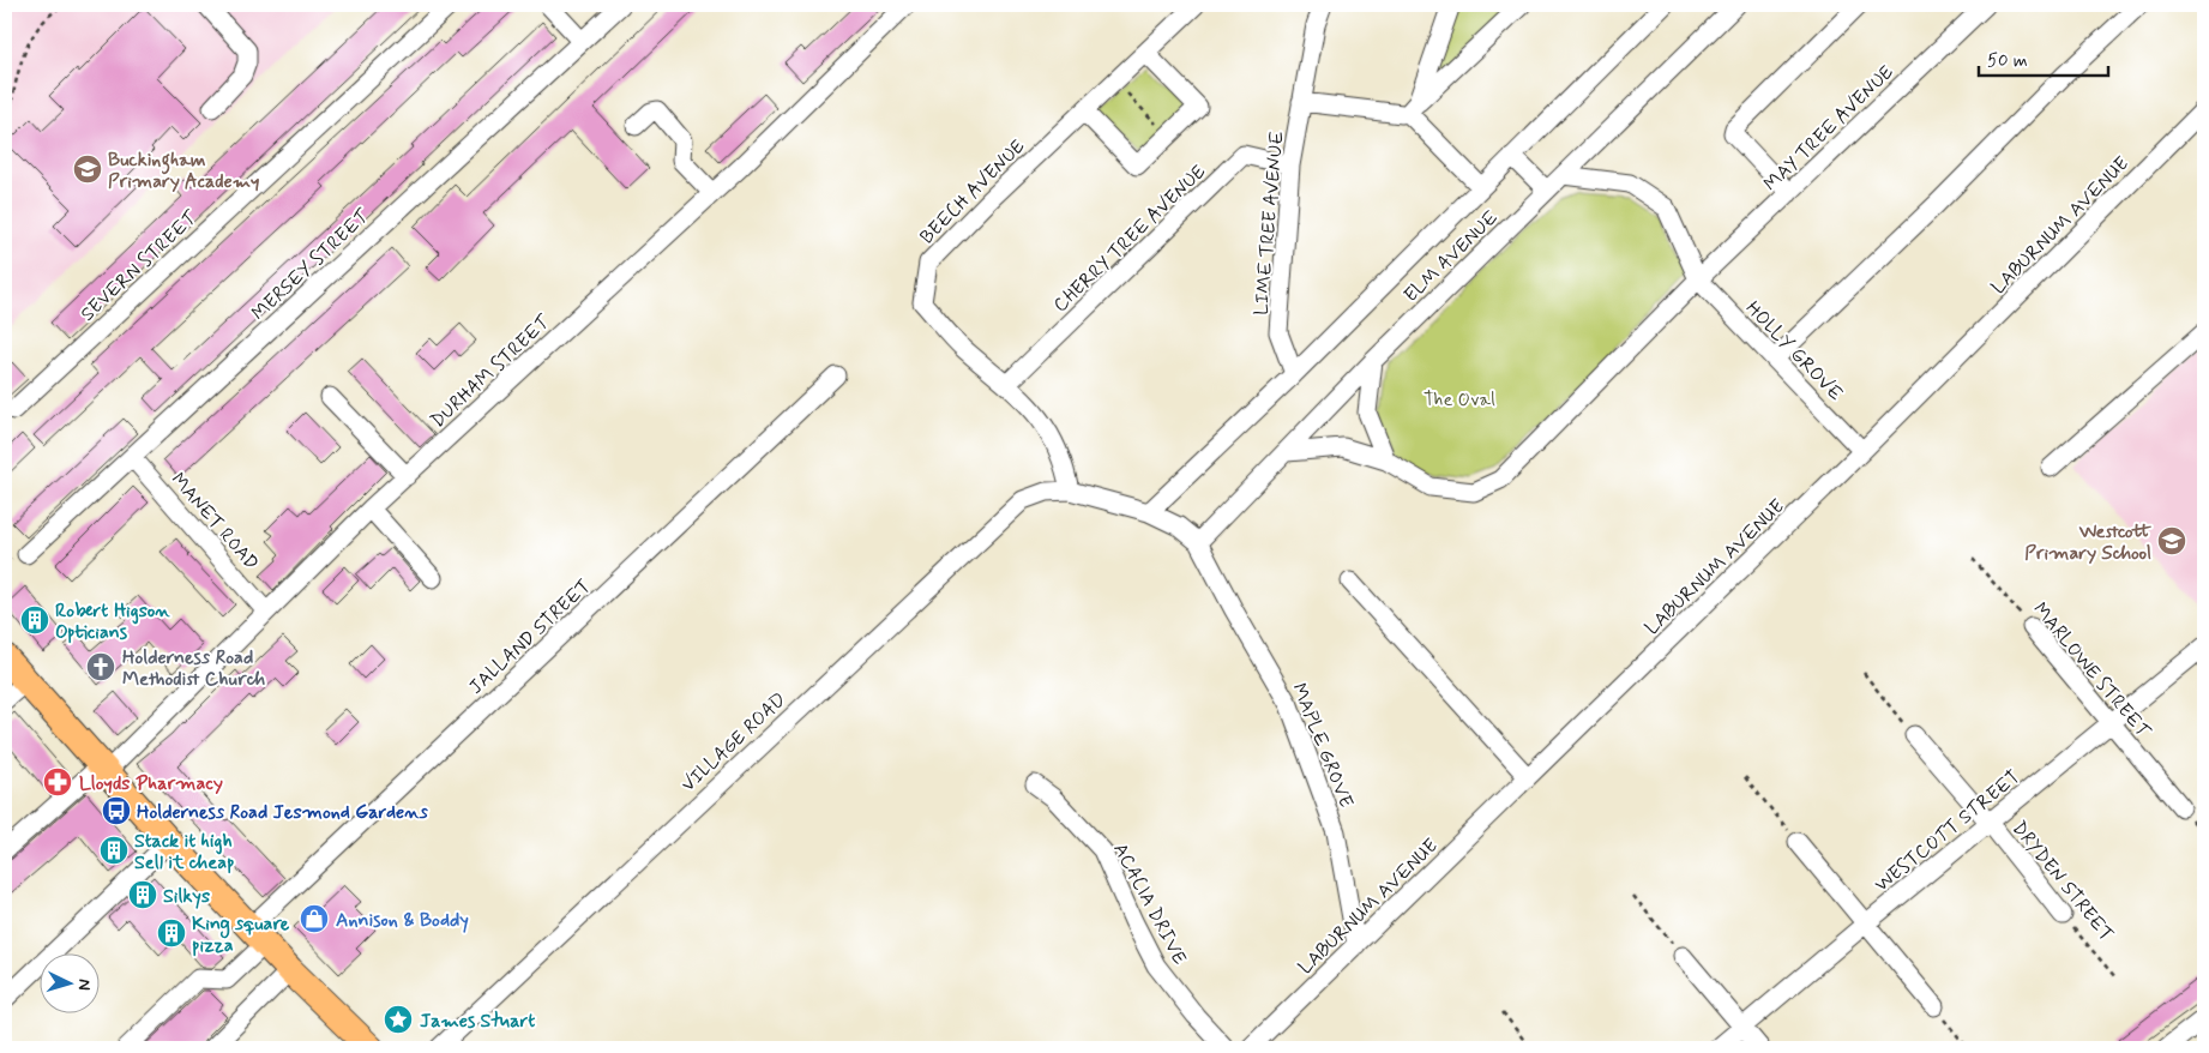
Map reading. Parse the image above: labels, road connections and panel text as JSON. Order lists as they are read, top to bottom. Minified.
{"streets":{"street":["MAY TREE AVENUE","BEECH AVENUE","LIME TREE AVENUE","LABURNUM AVENUE","CHERRY TREE AVENUE","ELM AVENUE","MERSEY STREET","SEVERN STREET","HOLLY GROVE","DURHAM STREET","MANET ROAD","JALLAND STREET","MARLOWE STREET","VILLAGE ROAD","MAPLE GROVE","WESTCOTT STREET","DRYDEN STREET","ACACIA DRIVE"]},"crossings":[["MAY TREE AVENUE","HOLLY GROVE"],["BEECH AVENUE","CHERRY TREE AVENUE"],["BEECH AVENUE","VILLAGE ROAD"],["LIME TREE AVENUE","CHERRY TREE AVENUE"],["LIME TREE AVENUE","ELM AVENUE"],["LABURNUM AVENUE","HOLLY GROVE"],["LABURNUM AVENUE","MAPLE GROVE"],["ELM AVENUE","MAPLE GROVE"],["MERSEY STREET","MANET ROAD"],["DURHAM STREET","MANET ROAD"],["MARLOWE STREET","WESTCOTT STREET"],["WESTCOTT STREET","DRYDEN STREET"]],"parks":["The Oval"],"places":{"school or university":["Buckingham Primary Academy","Westcott Primary School"],"building":["Robert Higson Opticians","Stack it high Sell it cheap","Silkys","King square pizza"],"church":["Holderness Road Methodist Church"],"pharmacy":["Lloyds Pharmacy"],"bus stop":["Holderness Road Jesmond Gardens"],"shop":["Annison & Boddy"],"place":["James Stuart"]},"scale_bar":"50 m","north":"right"}
